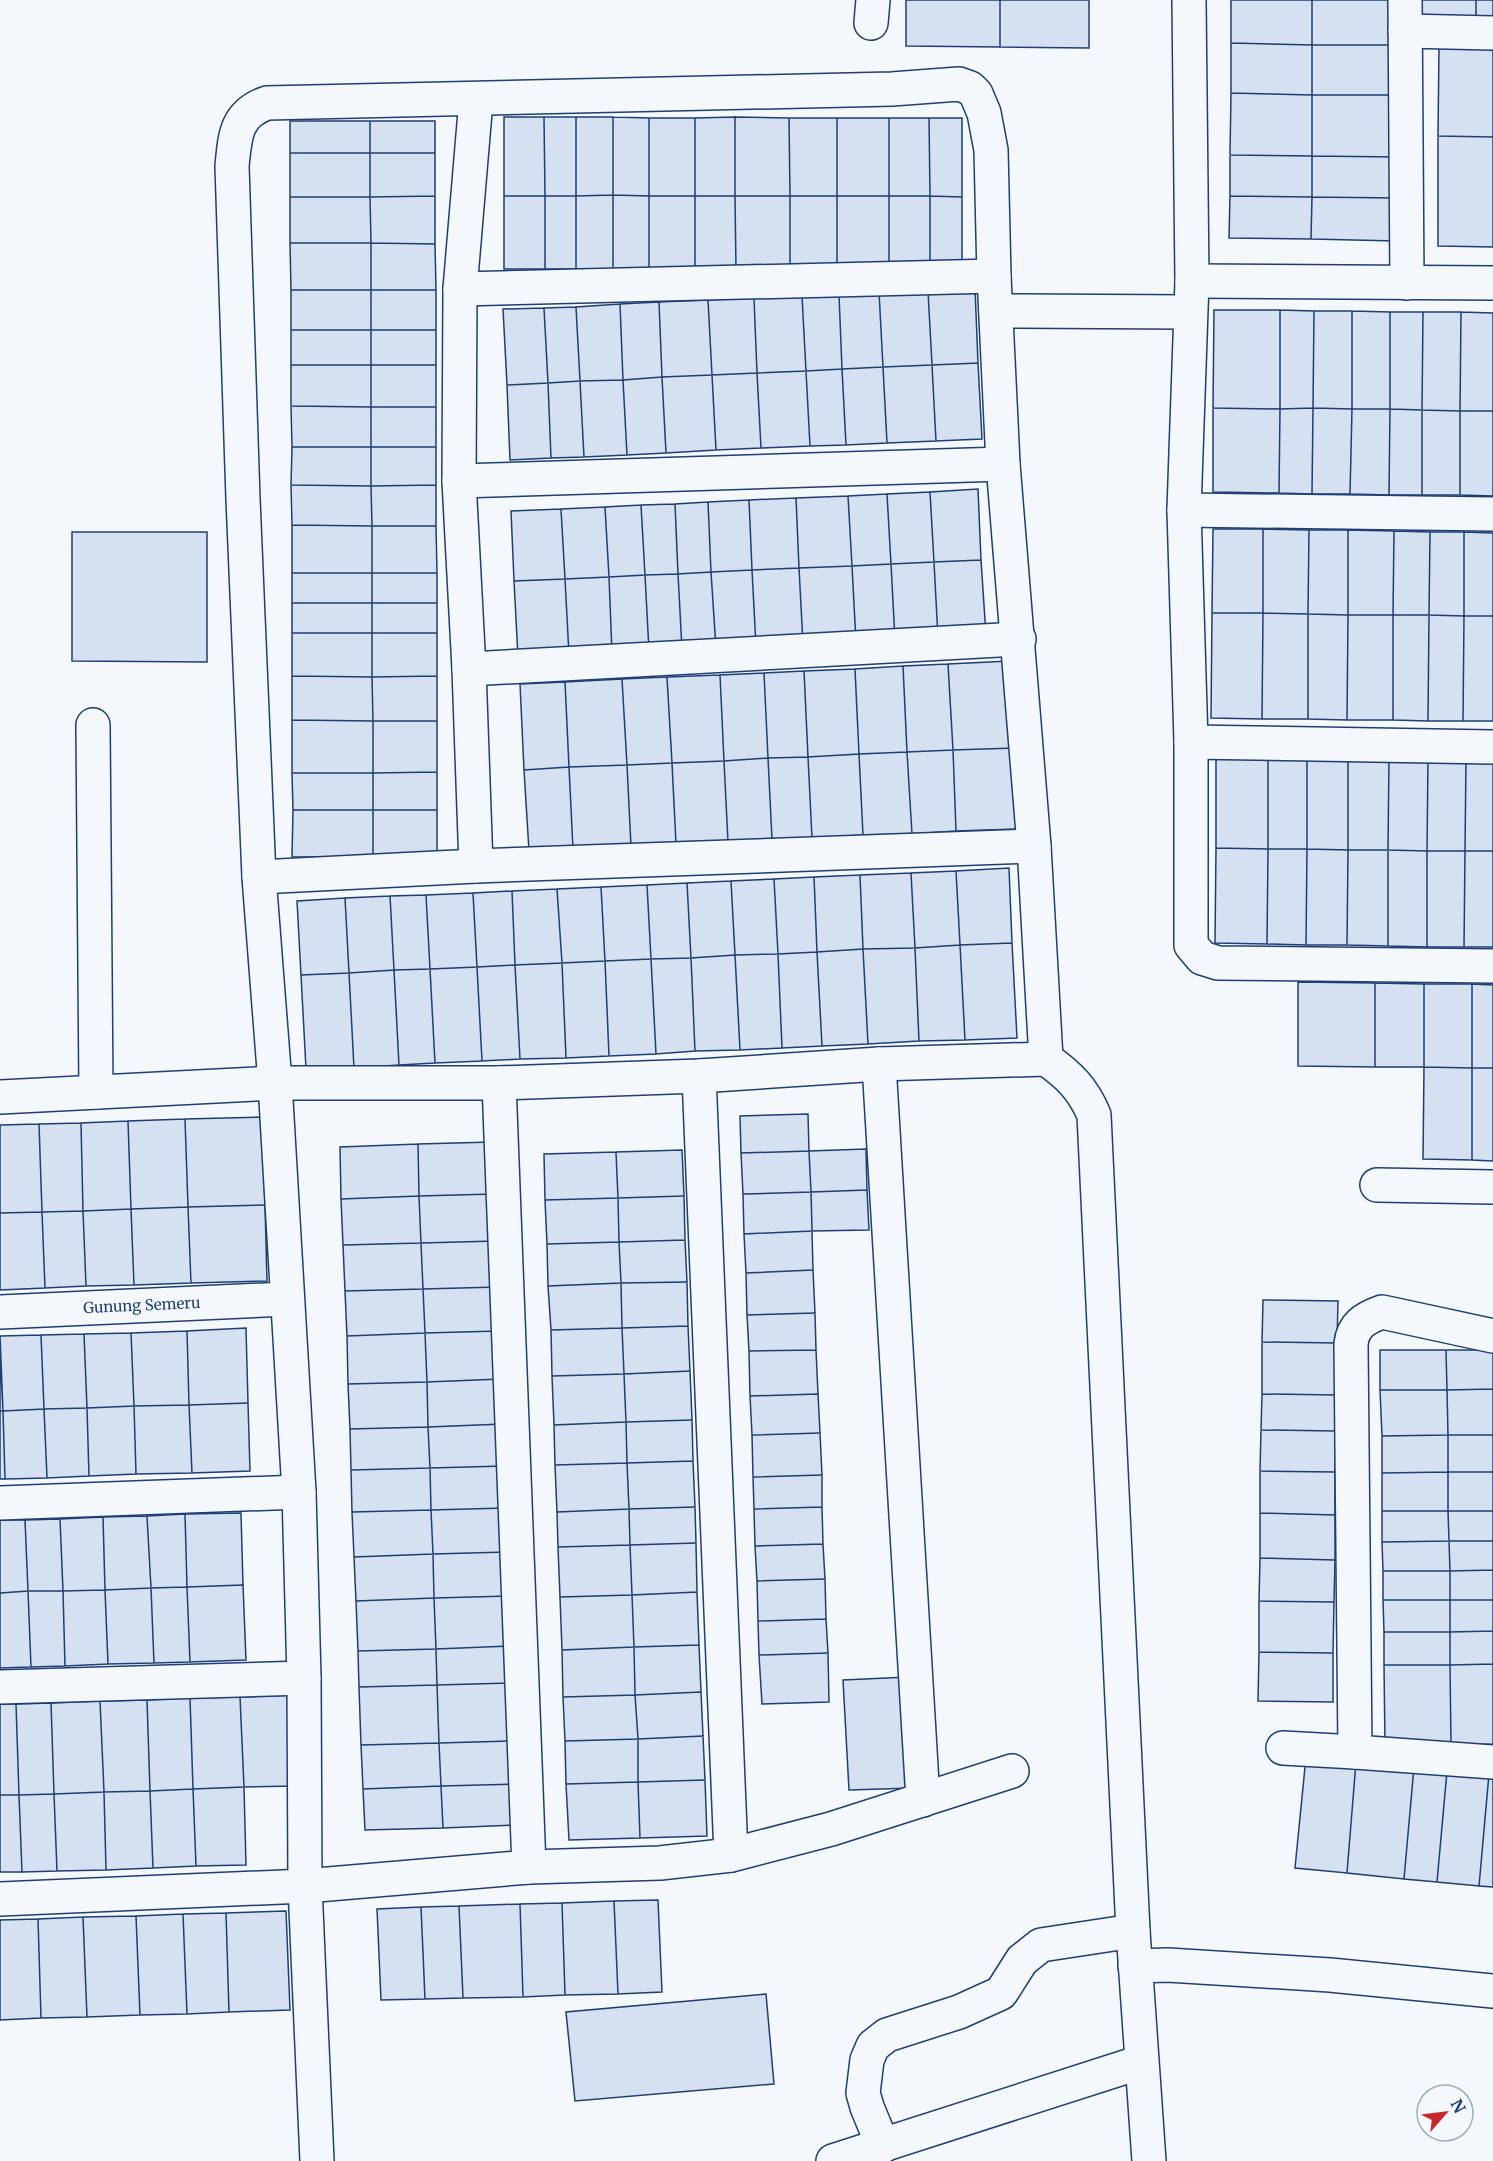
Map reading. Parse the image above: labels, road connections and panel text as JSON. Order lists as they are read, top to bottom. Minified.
{"streets":{"street":["Gunung Semeru"]},"north":"top right"}
